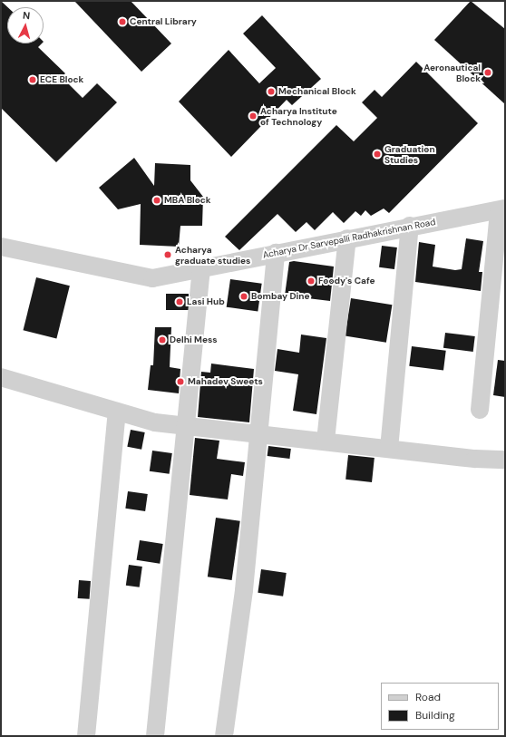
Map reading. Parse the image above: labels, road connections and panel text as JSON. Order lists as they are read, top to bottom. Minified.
{"streets":{"street":["Acharya Dr Sarvepalli Radhakrishnan Road"]},"places":["Central Library","Aeronautical Block","ECE Block","Mechanical Block","Acharya Institute of Technology","Graduation Studies","MBA Block","Acharya graduate studies","Foody's Cafe","Bombay Dine","Lasi Hub","Delhi Mess","Mahadev Sweets"],"legend":["Road","Building"],"north":"top"}
